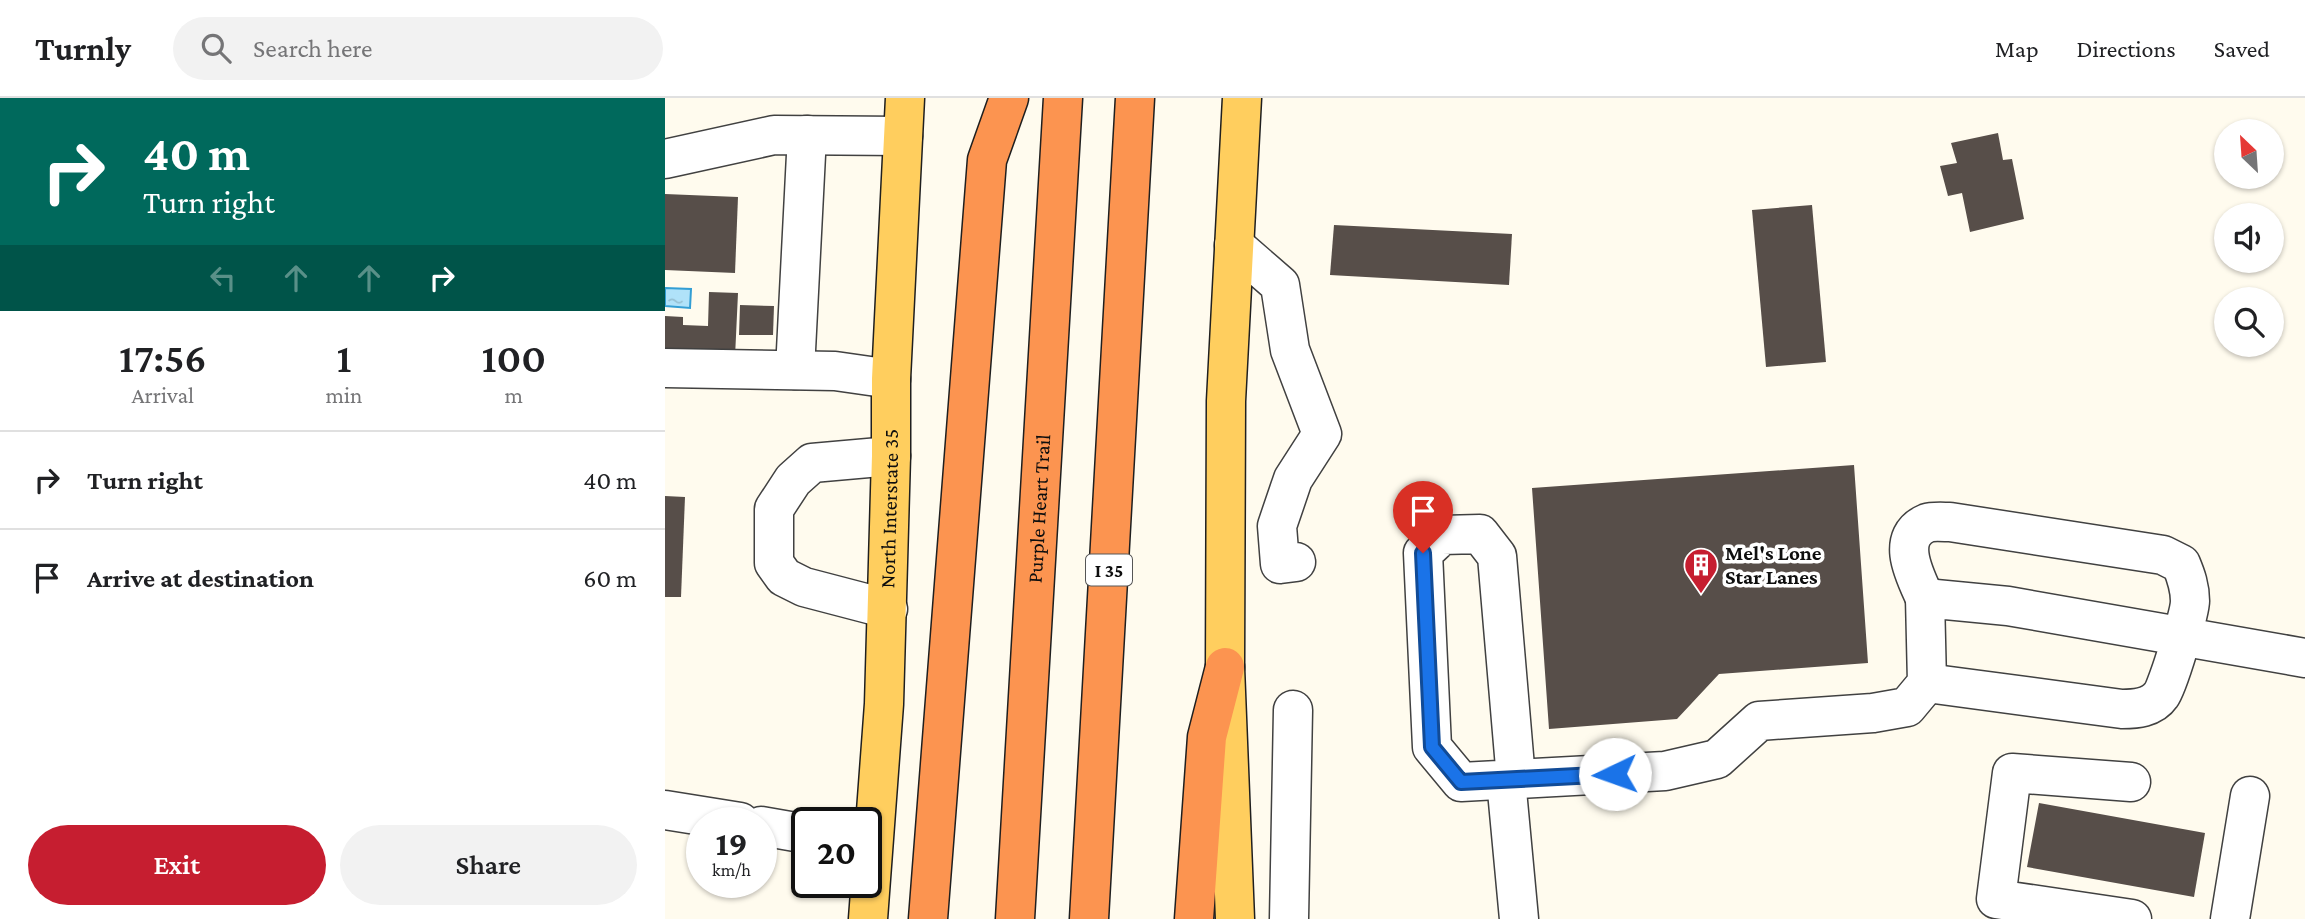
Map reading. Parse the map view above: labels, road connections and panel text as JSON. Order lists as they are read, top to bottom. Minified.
{"streets":{"highway":["Purple Heart Trail","I 35"],"main road":["North Interstate 35"]},"places":{"building":["Mel's Lone Star Lanes"]},"north":"top left","page":{"header":"Turnly","search":"Search here","nav":["Map","Directions","Saved"],"turn":["40 m","Turn right"],"eta":["17:56","Arrival","1","min","100","m"],"list":[{"name":"Turn right","value":"40 m"},{"name":"Arrive at destination","value":"60 m"}],"speed":"19 km/h","limit":"20","buttons":["Exit","Share"]}}
